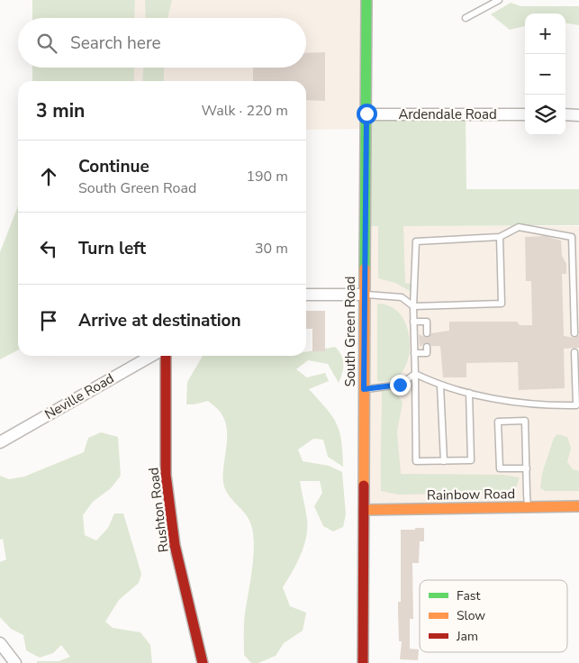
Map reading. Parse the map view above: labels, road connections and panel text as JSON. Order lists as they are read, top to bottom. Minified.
{"streets":{"main road":["South Green Road","Rainbow Road","Rushton Road"],"street":["Ardendale Road","Neville Road"]},"crossings":[["Ardendale Road","South Green Road"],["South Green Road","Rainbow Road"]],"legend":["Fast","Slow","Jam"],"page":{"map_buttons":["+","−"],"search":"Search here","heading":["3 min","Walk · 220 m"],"list":[["Continue","South Green Road","190 m"],["Turn left","30 m"],"Arrive at destination"]}}
